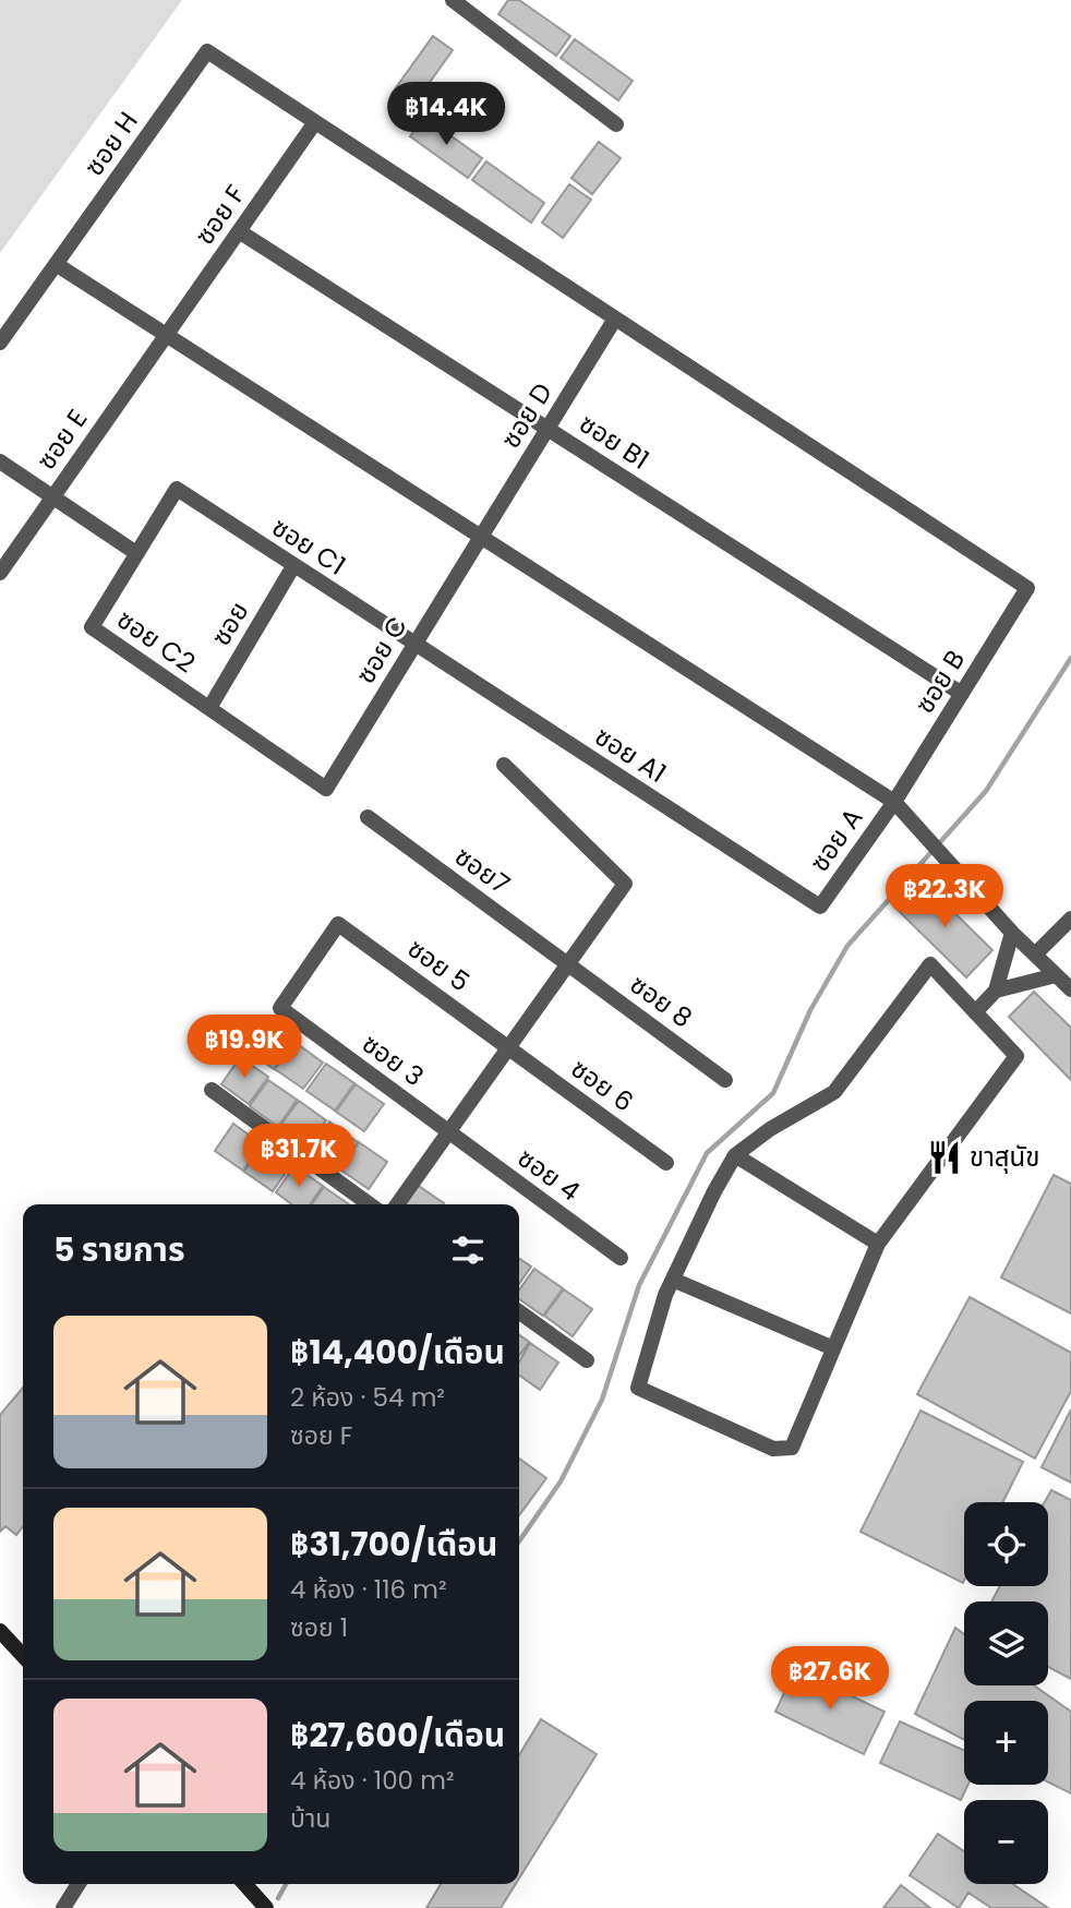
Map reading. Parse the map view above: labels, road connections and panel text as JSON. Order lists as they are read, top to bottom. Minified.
{"streets":{"street":["ซอย H","ซอย F","ซอย D","ซอย E","ซอย B1","ซอย C1","ซอย","ซอย C2","ซอย C","ซอย B","ซอย A1","ซอย A","ซอย7","ซอย 5","ซอย 8","ซอย 3","ซอย 6","ซอย 4"]},"crossings":[["ซอย H","ซอย F"],["ซอย F","ซอย E"],["ซอย F","ซอย B1"],["ซอย D","ซอย B1"],["ซอย D","ซอย C"],["ซอย D","ซอย B"],["ซอย B1","ซอย B"],["ซอย C1","ซอย"],["ซอย C1","ซอย C2"],["ซอย C1","ซอย C"],["ซอย C1","ซอย A1"],["ซอย","ซอย C2"],["ซอย C2","ซอย C"],["ซอย C","ซอย A1"],["ซอย B","ซอย A"],["ซอย A1","ซอย A"],["ซอย7","ซอย 8"],["ซอย 5","ซอย 3"],["ซอย 5","ซอย 6"],["ซอย 3","ซอย 4"]],"places":{"restaurant":["ขาสุนัข"]},"page":{"price":["฿14.4K","฿22.3K","฿19.9K","฿31.7K","฿27.6K"],"heading":"5 รายการ","list":[{"name":"฿14,400/เดือน","note":"2 ห้อง · 54 m² · ซอย F"},{"name":"฿31,700/เดือน","note":"4 ห้อง · 116 m² · ซอย 1"},{"name":"฿27,600/เดือน","note":"4 ห้อง · 100 m² · บ้าน"}],"map_buttons":["+","−"]}}
